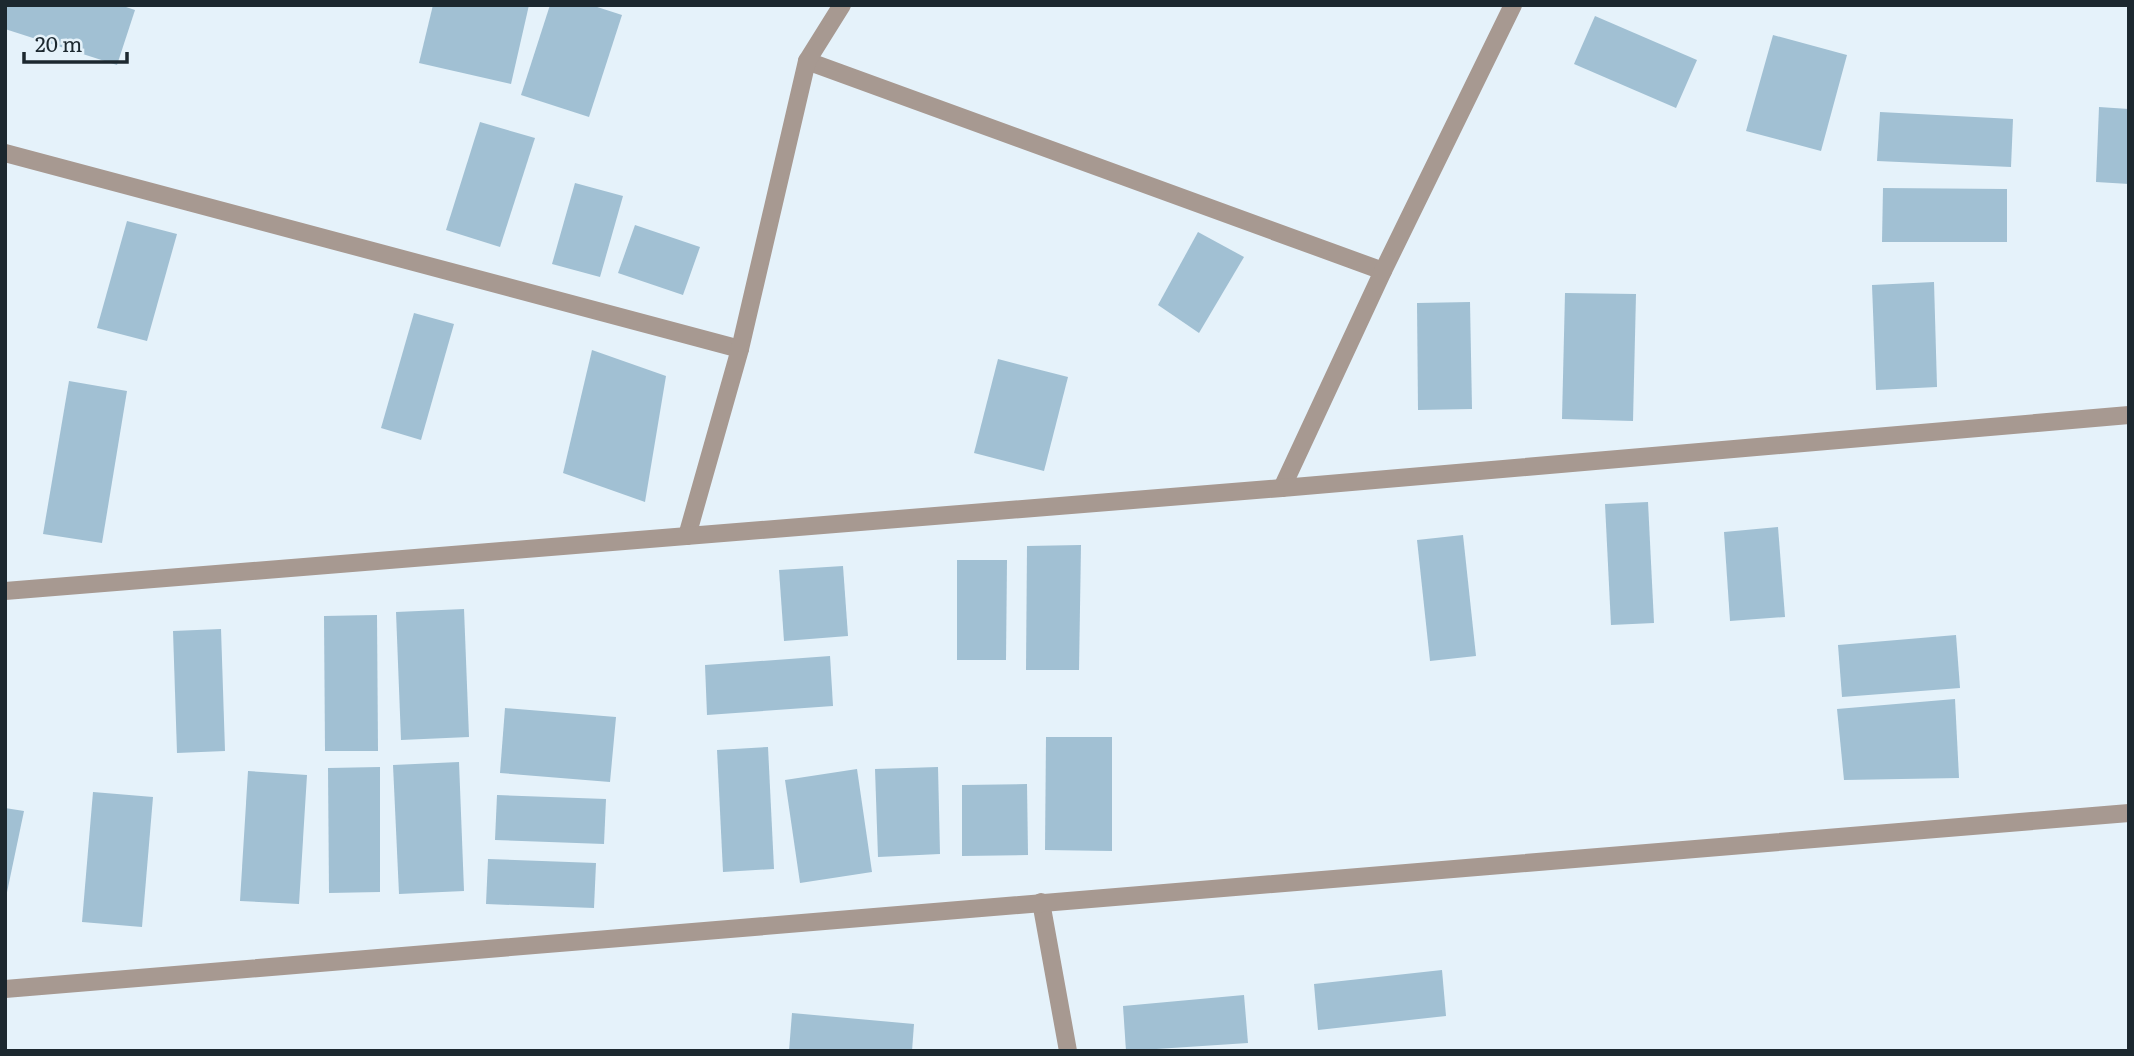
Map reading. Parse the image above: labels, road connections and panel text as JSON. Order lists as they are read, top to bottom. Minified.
{"scale_bar":"20 m"}
